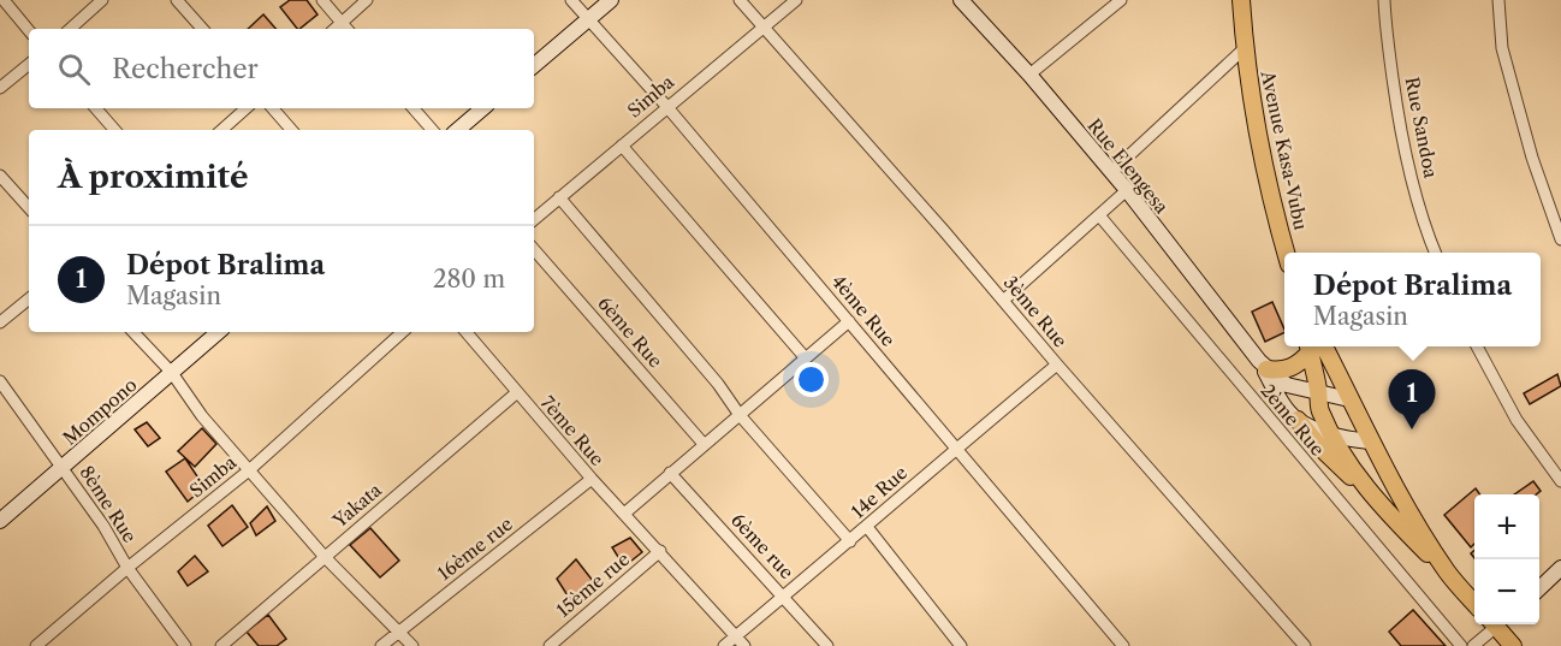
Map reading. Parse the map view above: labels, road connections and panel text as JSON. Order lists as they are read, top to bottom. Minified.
{"streets":{"main road":["Avenue Kasa-Vubu"],"street":["Simba","Rue Sandoa","Rue Elengesa","4ème Rue","3ème Rue","6ème Rue","Mompono","2ème Rue","7ème Rue","14e Rue","8ème Rue","Yakata","6ème rue","16ème rue","15ème rue"]},"crossings":[["Simba","4ème Rue"],["Simba","3ème Rue"],["Simba","8ème Rue"],["4ème Rue","14e Rue"],["3ème Rue","14e Rue"],["Mompono","8ème Rue"],["7ème Rue","14e Rue"],["7ème Rue","Yakata"],["7ème Rue","16ème rue"],["7ème Rue","15ème rue"],["14e Rue","6ème rue"]],"page":{"search":"Rechercher","heading":"À proximité","list":[{"mark":"1","name":"Dépot Bralima","note":"Magasin","value":"280 m"}],"popup":["Dépot Bralima","Magasin"],"pins":"1","map_buttons":["+","−"]}}
